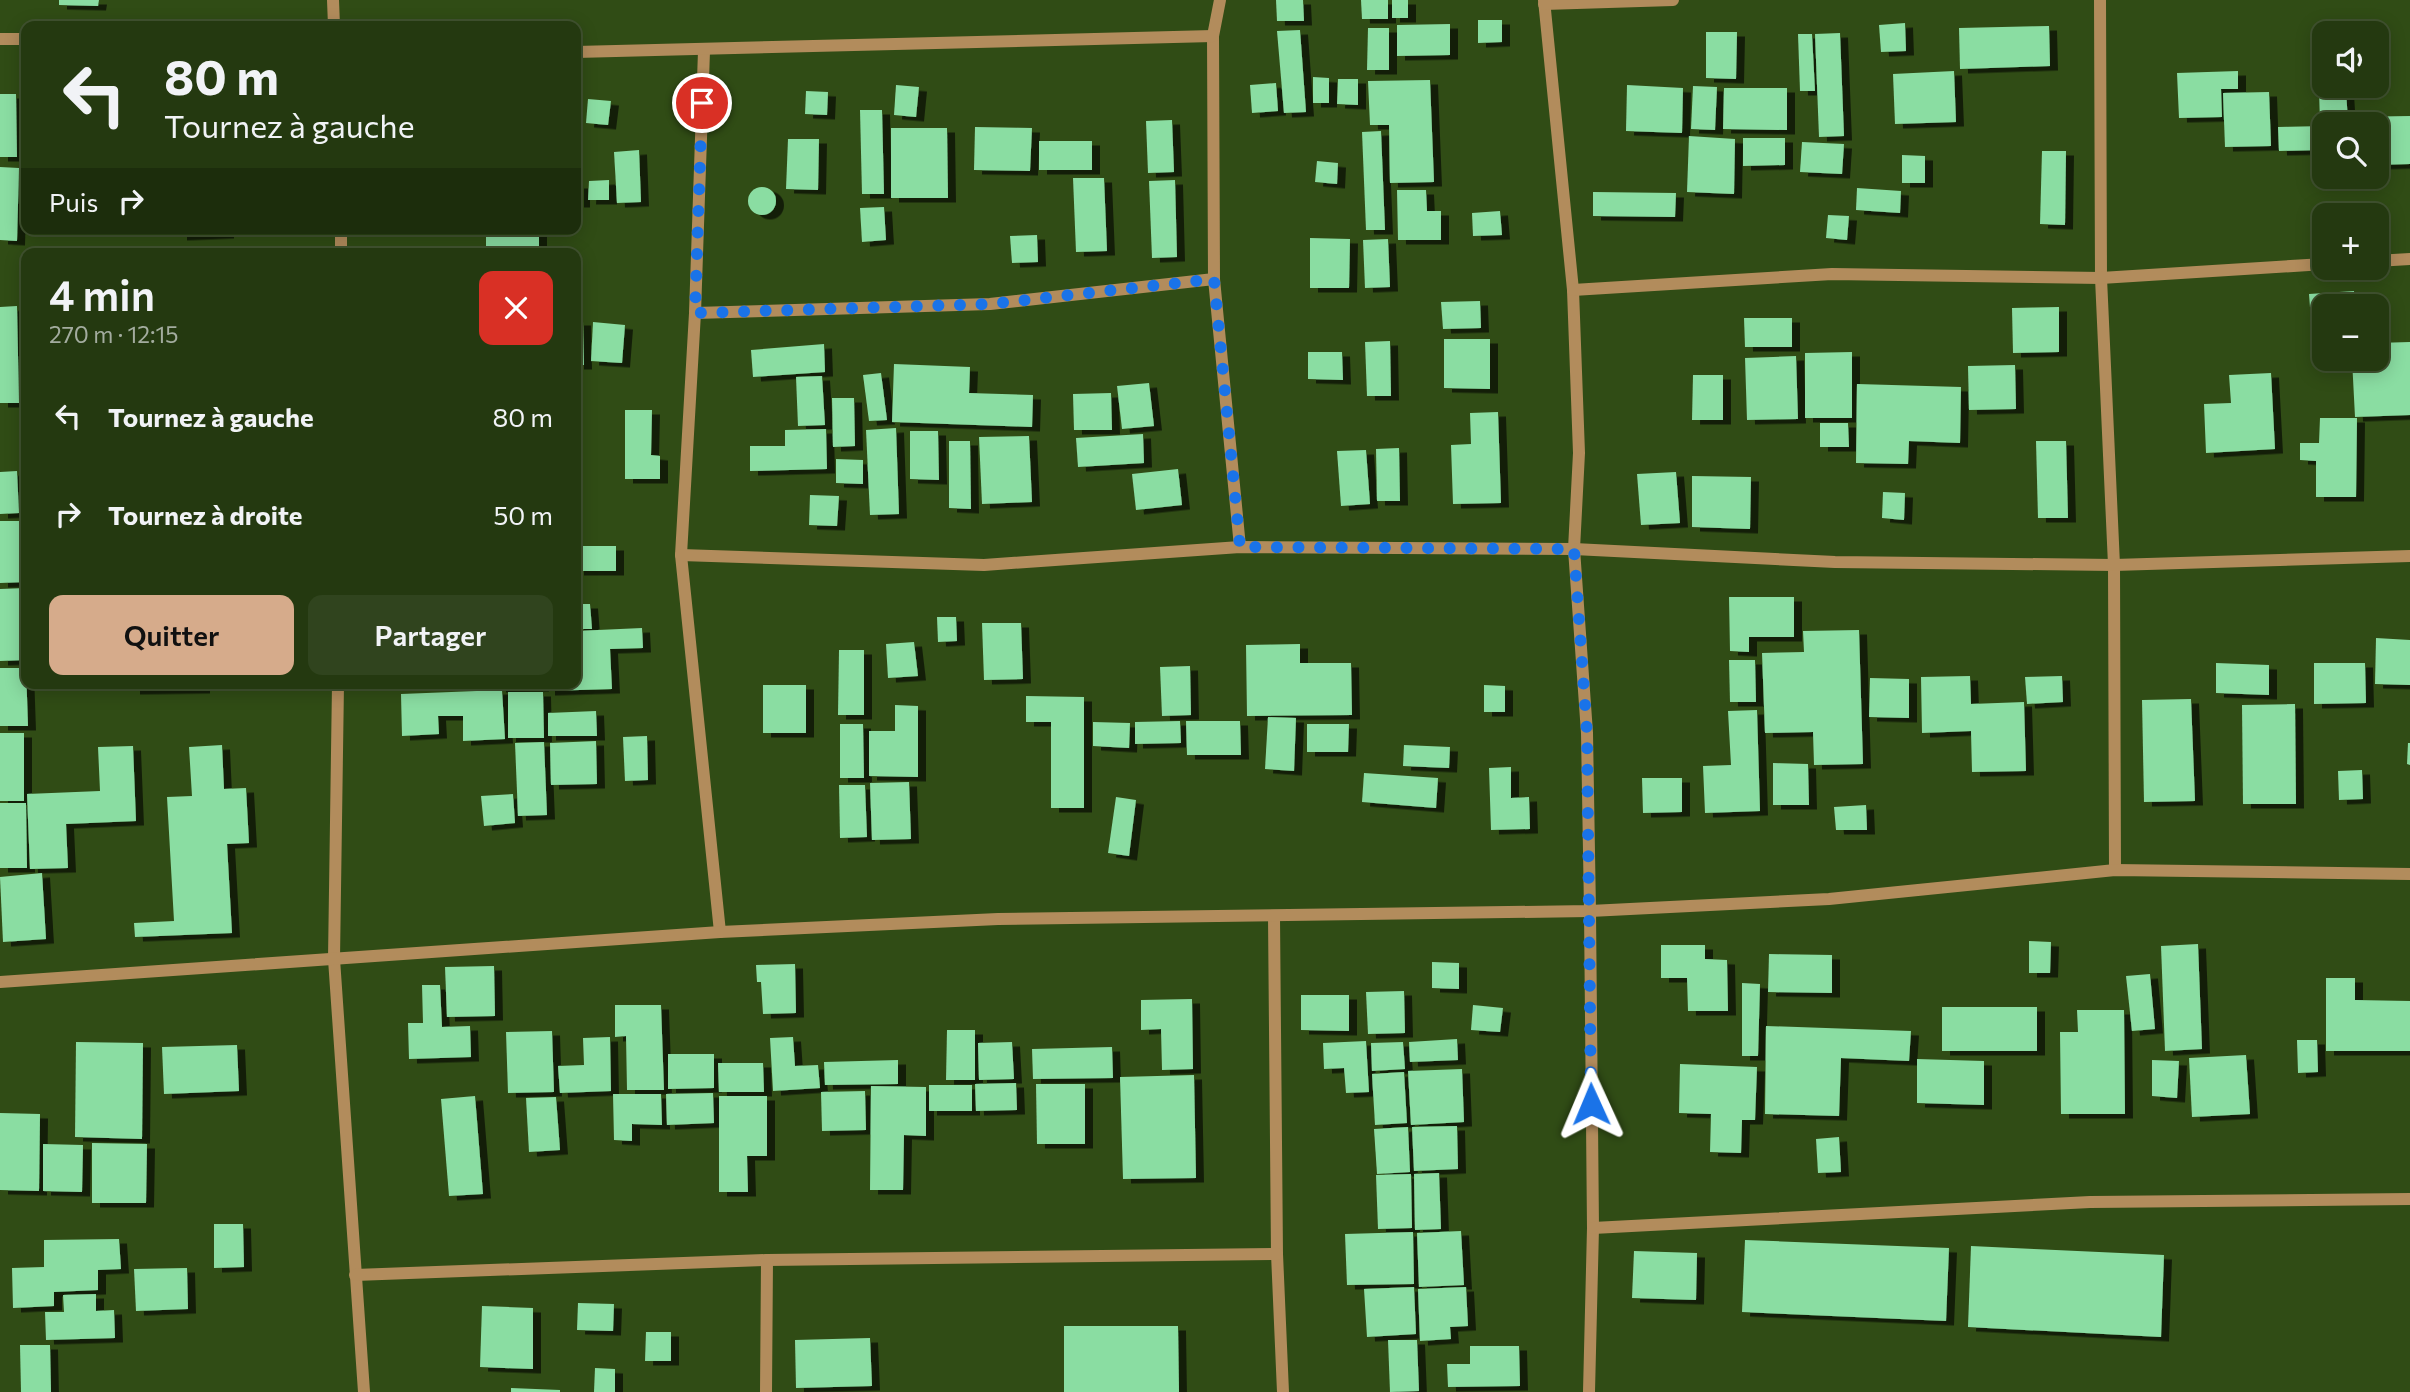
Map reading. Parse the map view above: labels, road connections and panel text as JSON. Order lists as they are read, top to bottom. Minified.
{"page":{"map_buttons":["+","−"],"turn":["80 m","Tournez à gauche"],"then":"Puis","heading":["4 min","270 m · 12:15"],"list":[{"name":"Tournez à gauche","value":"80 m"},{"name":"Tournez à droite","value":"50 m"}],"buttons":["Quitter","Partager"]}}
